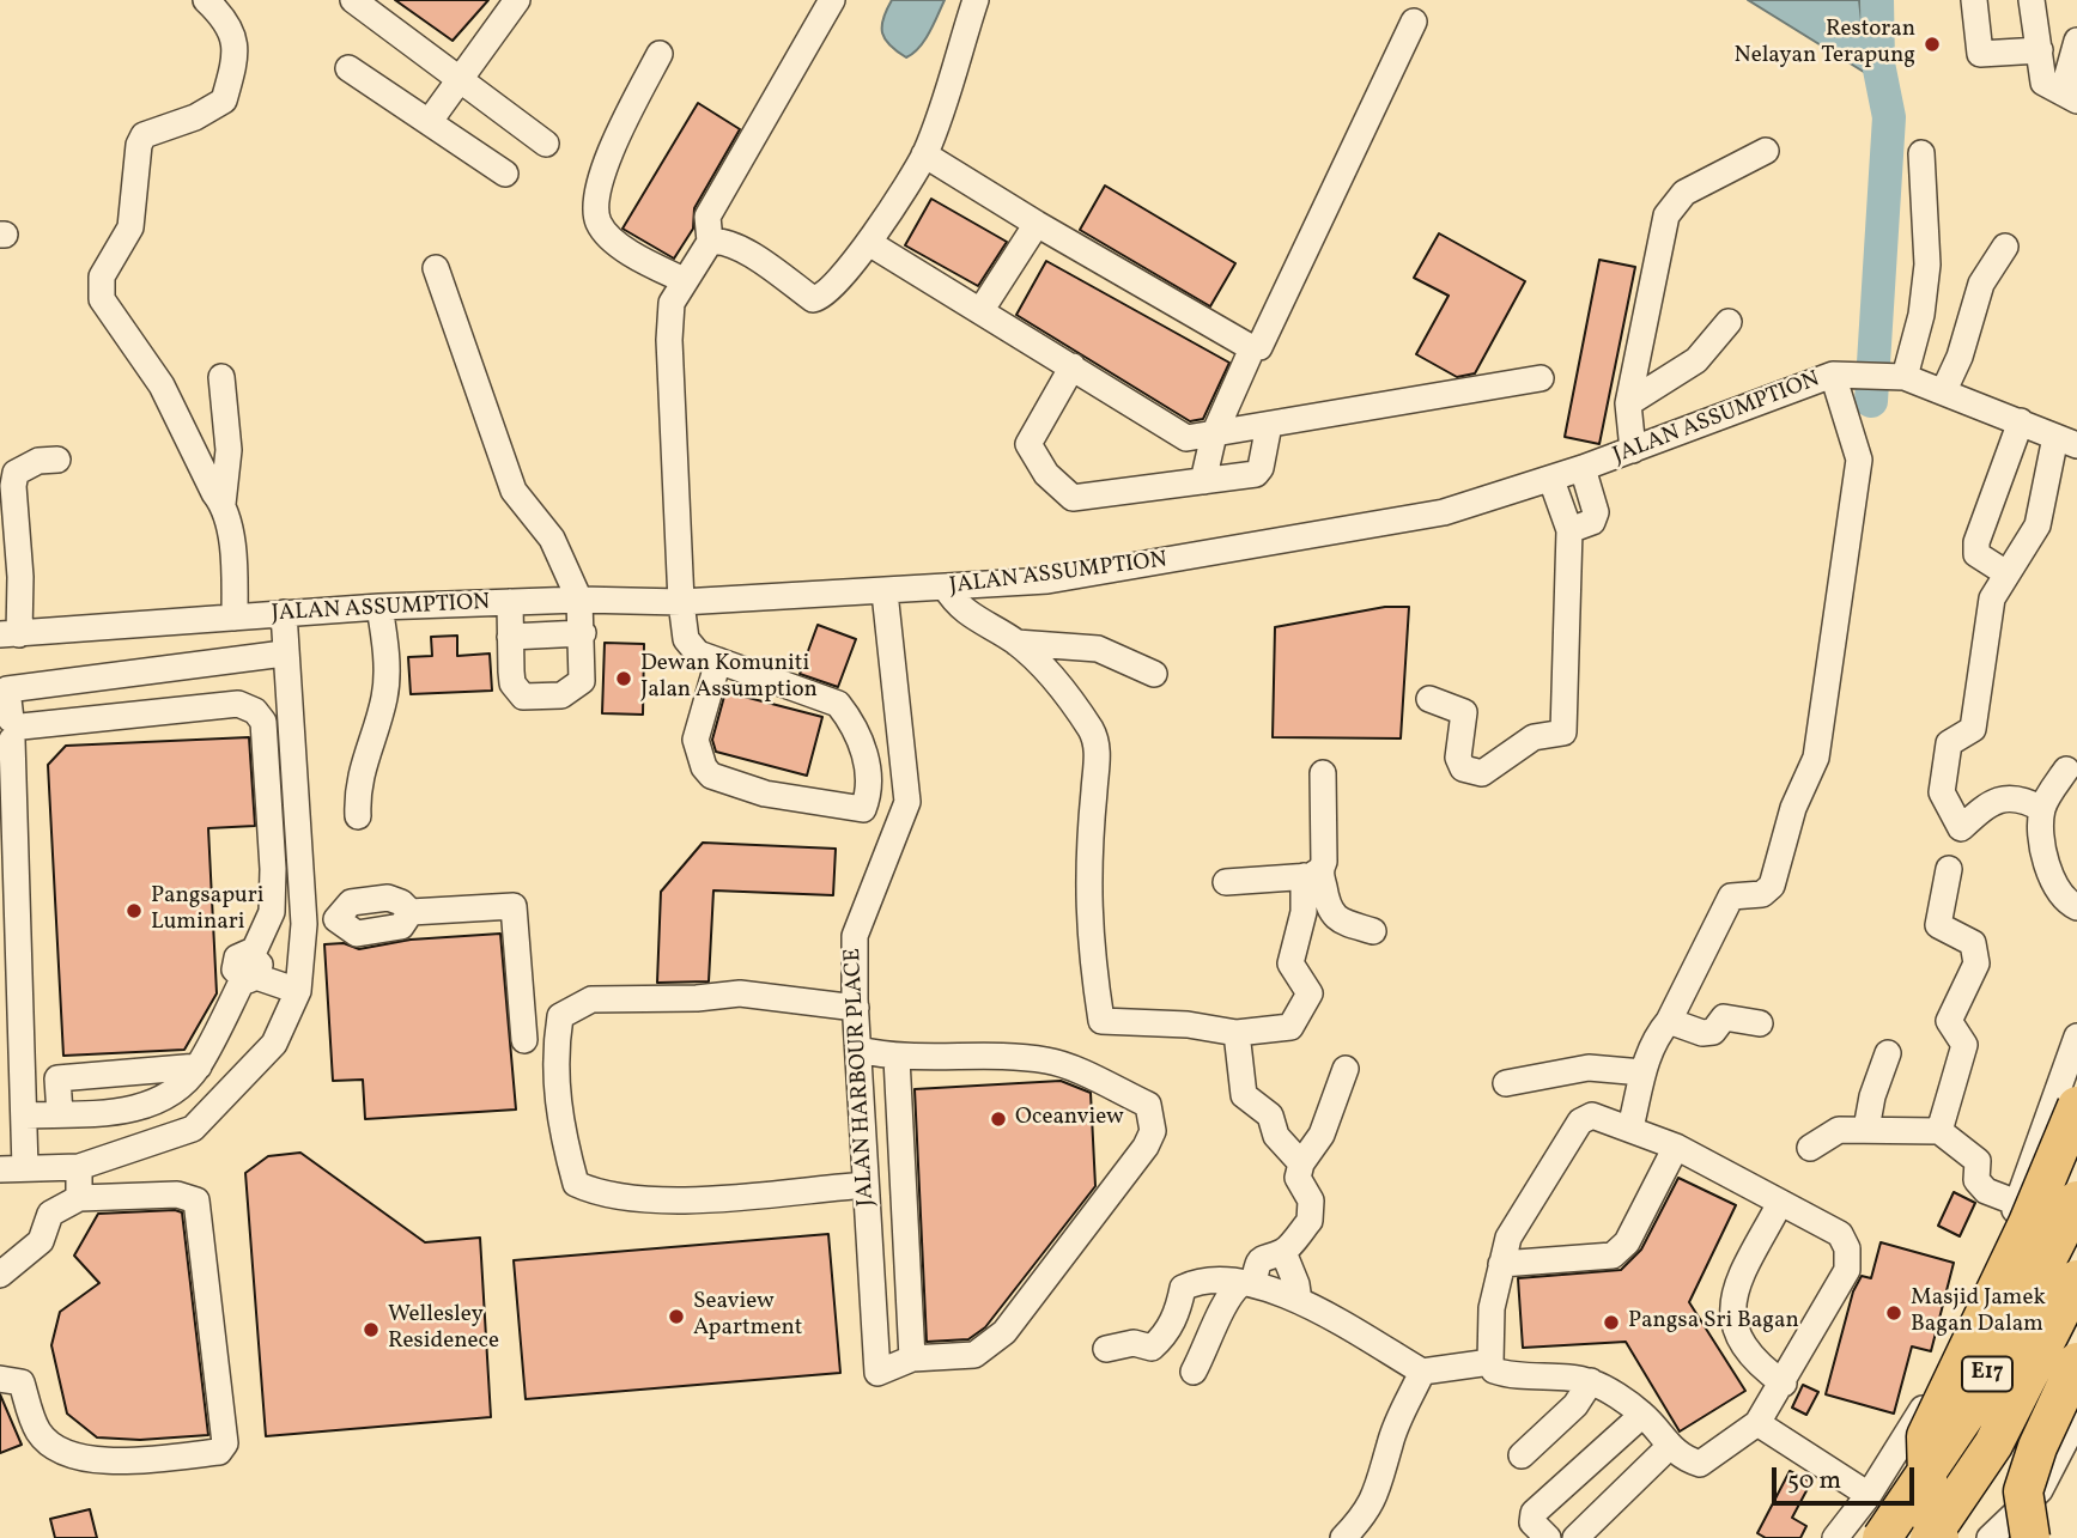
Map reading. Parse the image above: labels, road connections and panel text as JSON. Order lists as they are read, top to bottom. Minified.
{"streets":{"highway":["E17"],"street":["JALAN ASSUMPTION","JALAN HARBOUR PLACE"]},"crossings":[["JALAN ASSUMPTION","JALAN HARBOUR PLACE"]],"places":["Restoran Nelayan Terapung","Dewan Komuniti Jalan Assumption","Pangsapuri Luminari","Oceanview","Masjid Jamek Bagan Dalam","Seaview Apartment","Pangsa Sri Bagan","Wellesley Residenece"],"scale_bar":"50 m"}
